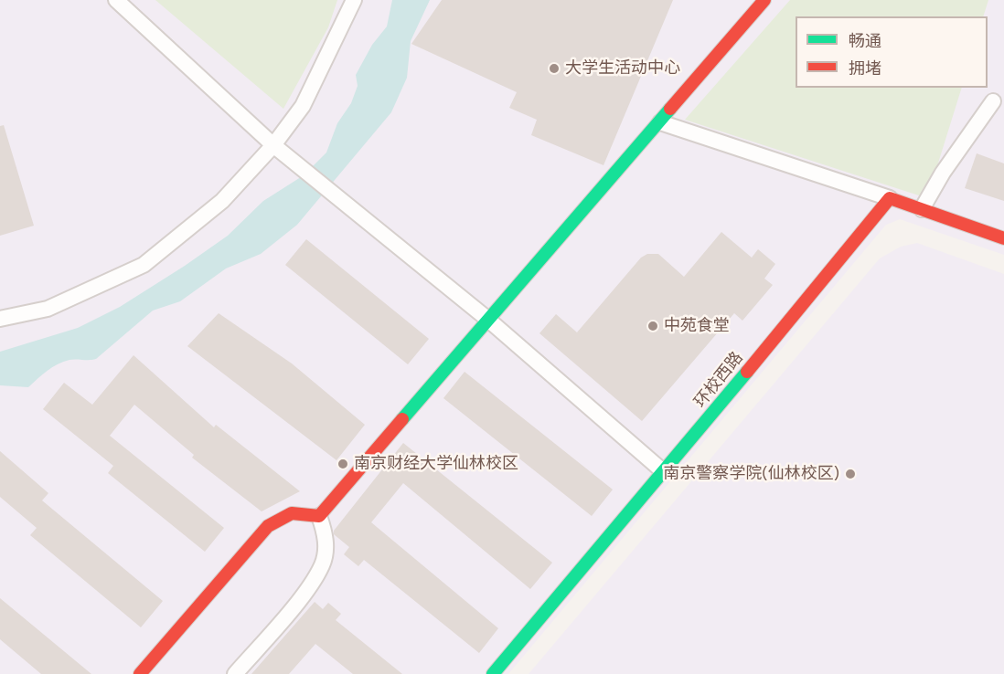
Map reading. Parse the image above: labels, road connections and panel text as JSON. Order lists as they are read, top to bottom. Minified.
{"streets":{"street":["环校西路"]},"places":["大学生活动中心","中苑食堂","南京财经大学仙林校区","南京警察学院(仙林校区)"],"legend":["畅通","拥堵"]}
